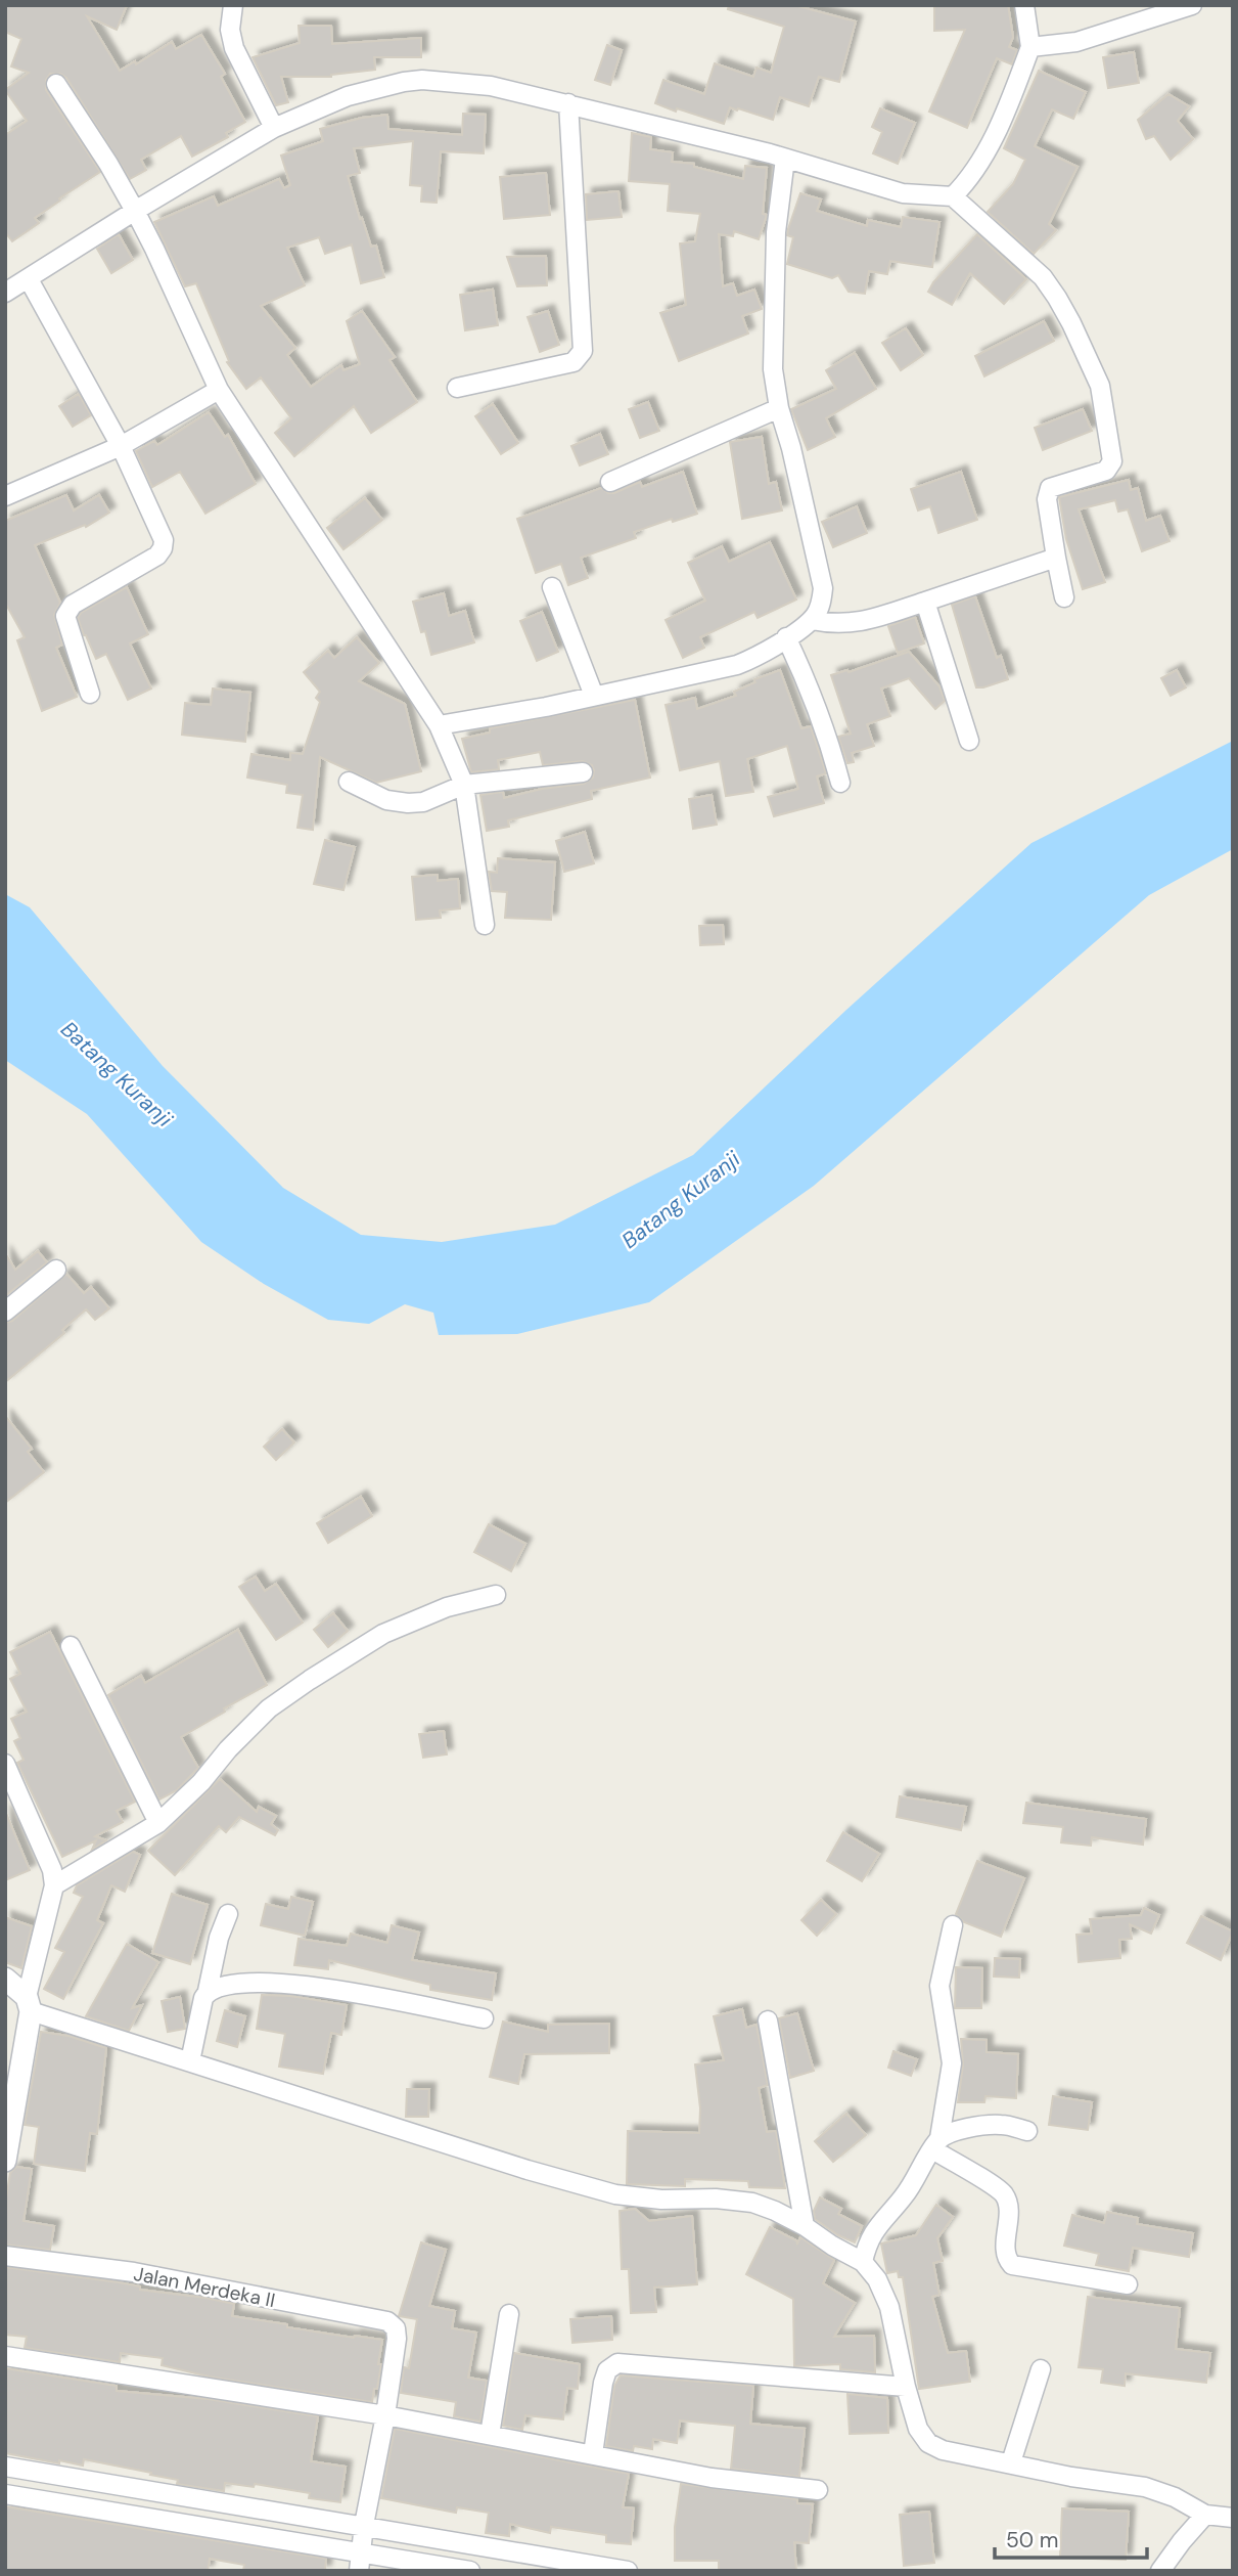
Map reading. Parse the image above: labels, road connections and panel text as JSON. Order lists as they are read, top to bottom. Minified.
{"streets":{"street":["Jalan Merdeka II"]},"water":["Batang Kuranji"],"scale_bar":"50 m"}
